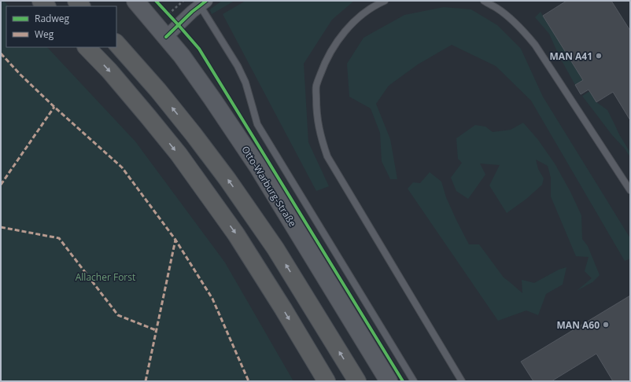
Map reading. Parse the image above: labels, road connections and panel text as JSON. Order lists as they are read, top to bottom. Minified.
{"streets":{"main road":["Otto-Warburg-Straße"]},"parks":["Allacher Forst"],"places":["MAN A41","MAN A60"],"legend":["Radweg","Weg"]}
